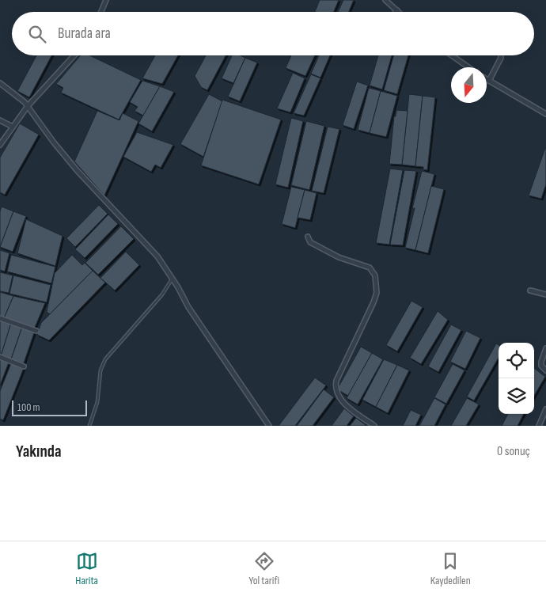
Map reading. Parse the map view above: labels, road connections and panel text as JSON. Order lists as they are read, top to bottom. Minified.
{"scale_bar":"100 m","north":"bottom","page":{"search":"Burada ara","scale":"100 m","heading":["Yakında","0 sonuç"],"nav":["Harita","Yol tarifi","Kaydedilen"]}}
